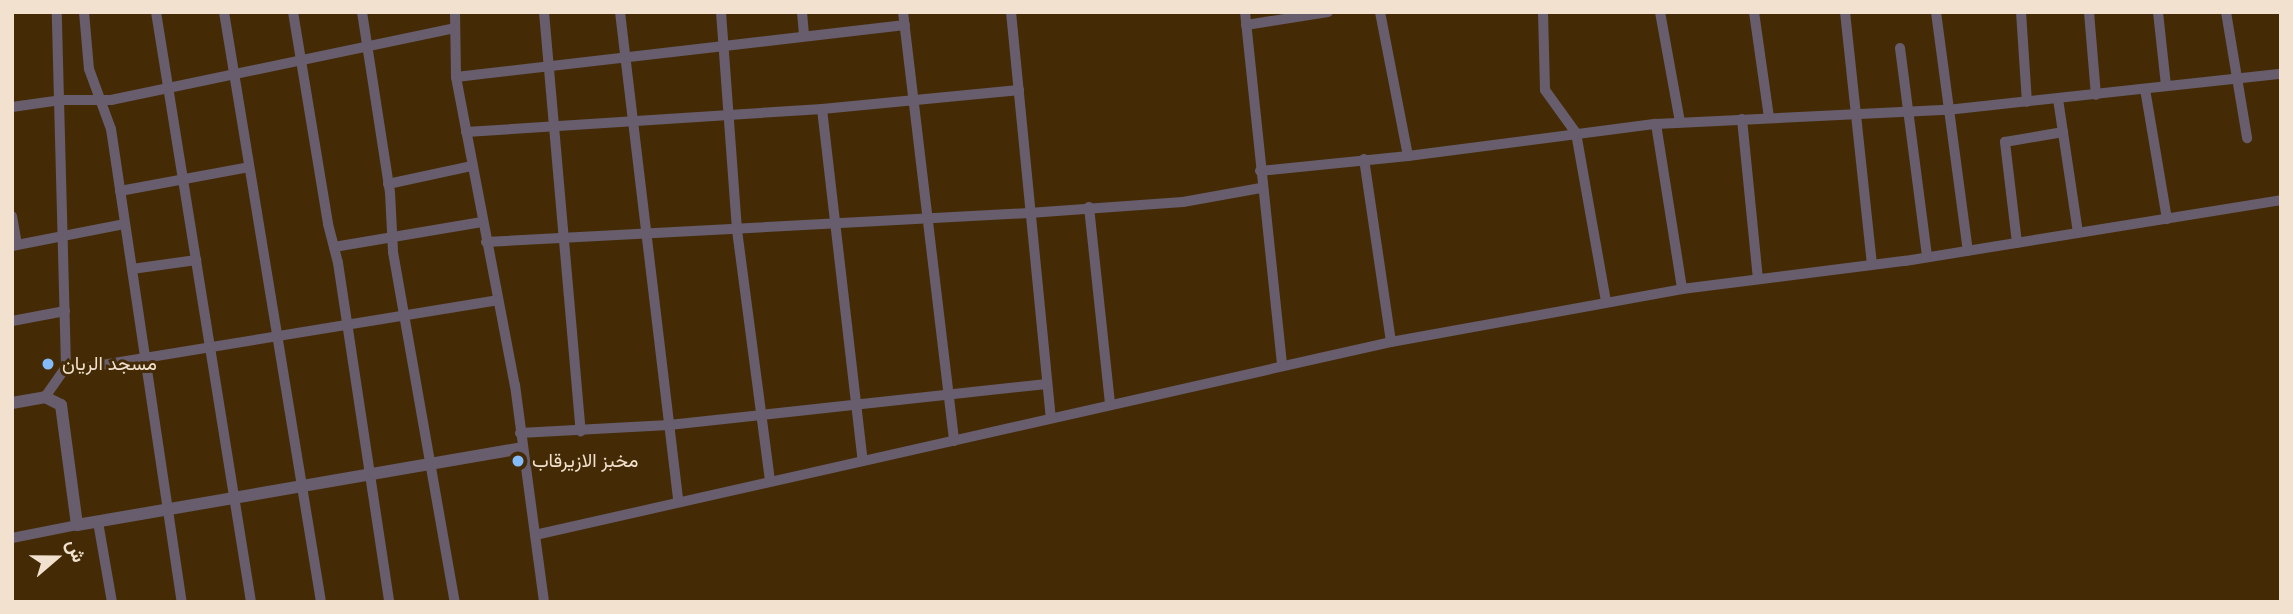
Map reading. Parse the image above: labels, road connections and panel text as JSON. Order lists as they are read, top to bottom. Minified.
{"places":["مسجد الريان","مخبز الازيرقاب"],"north":"right"}
